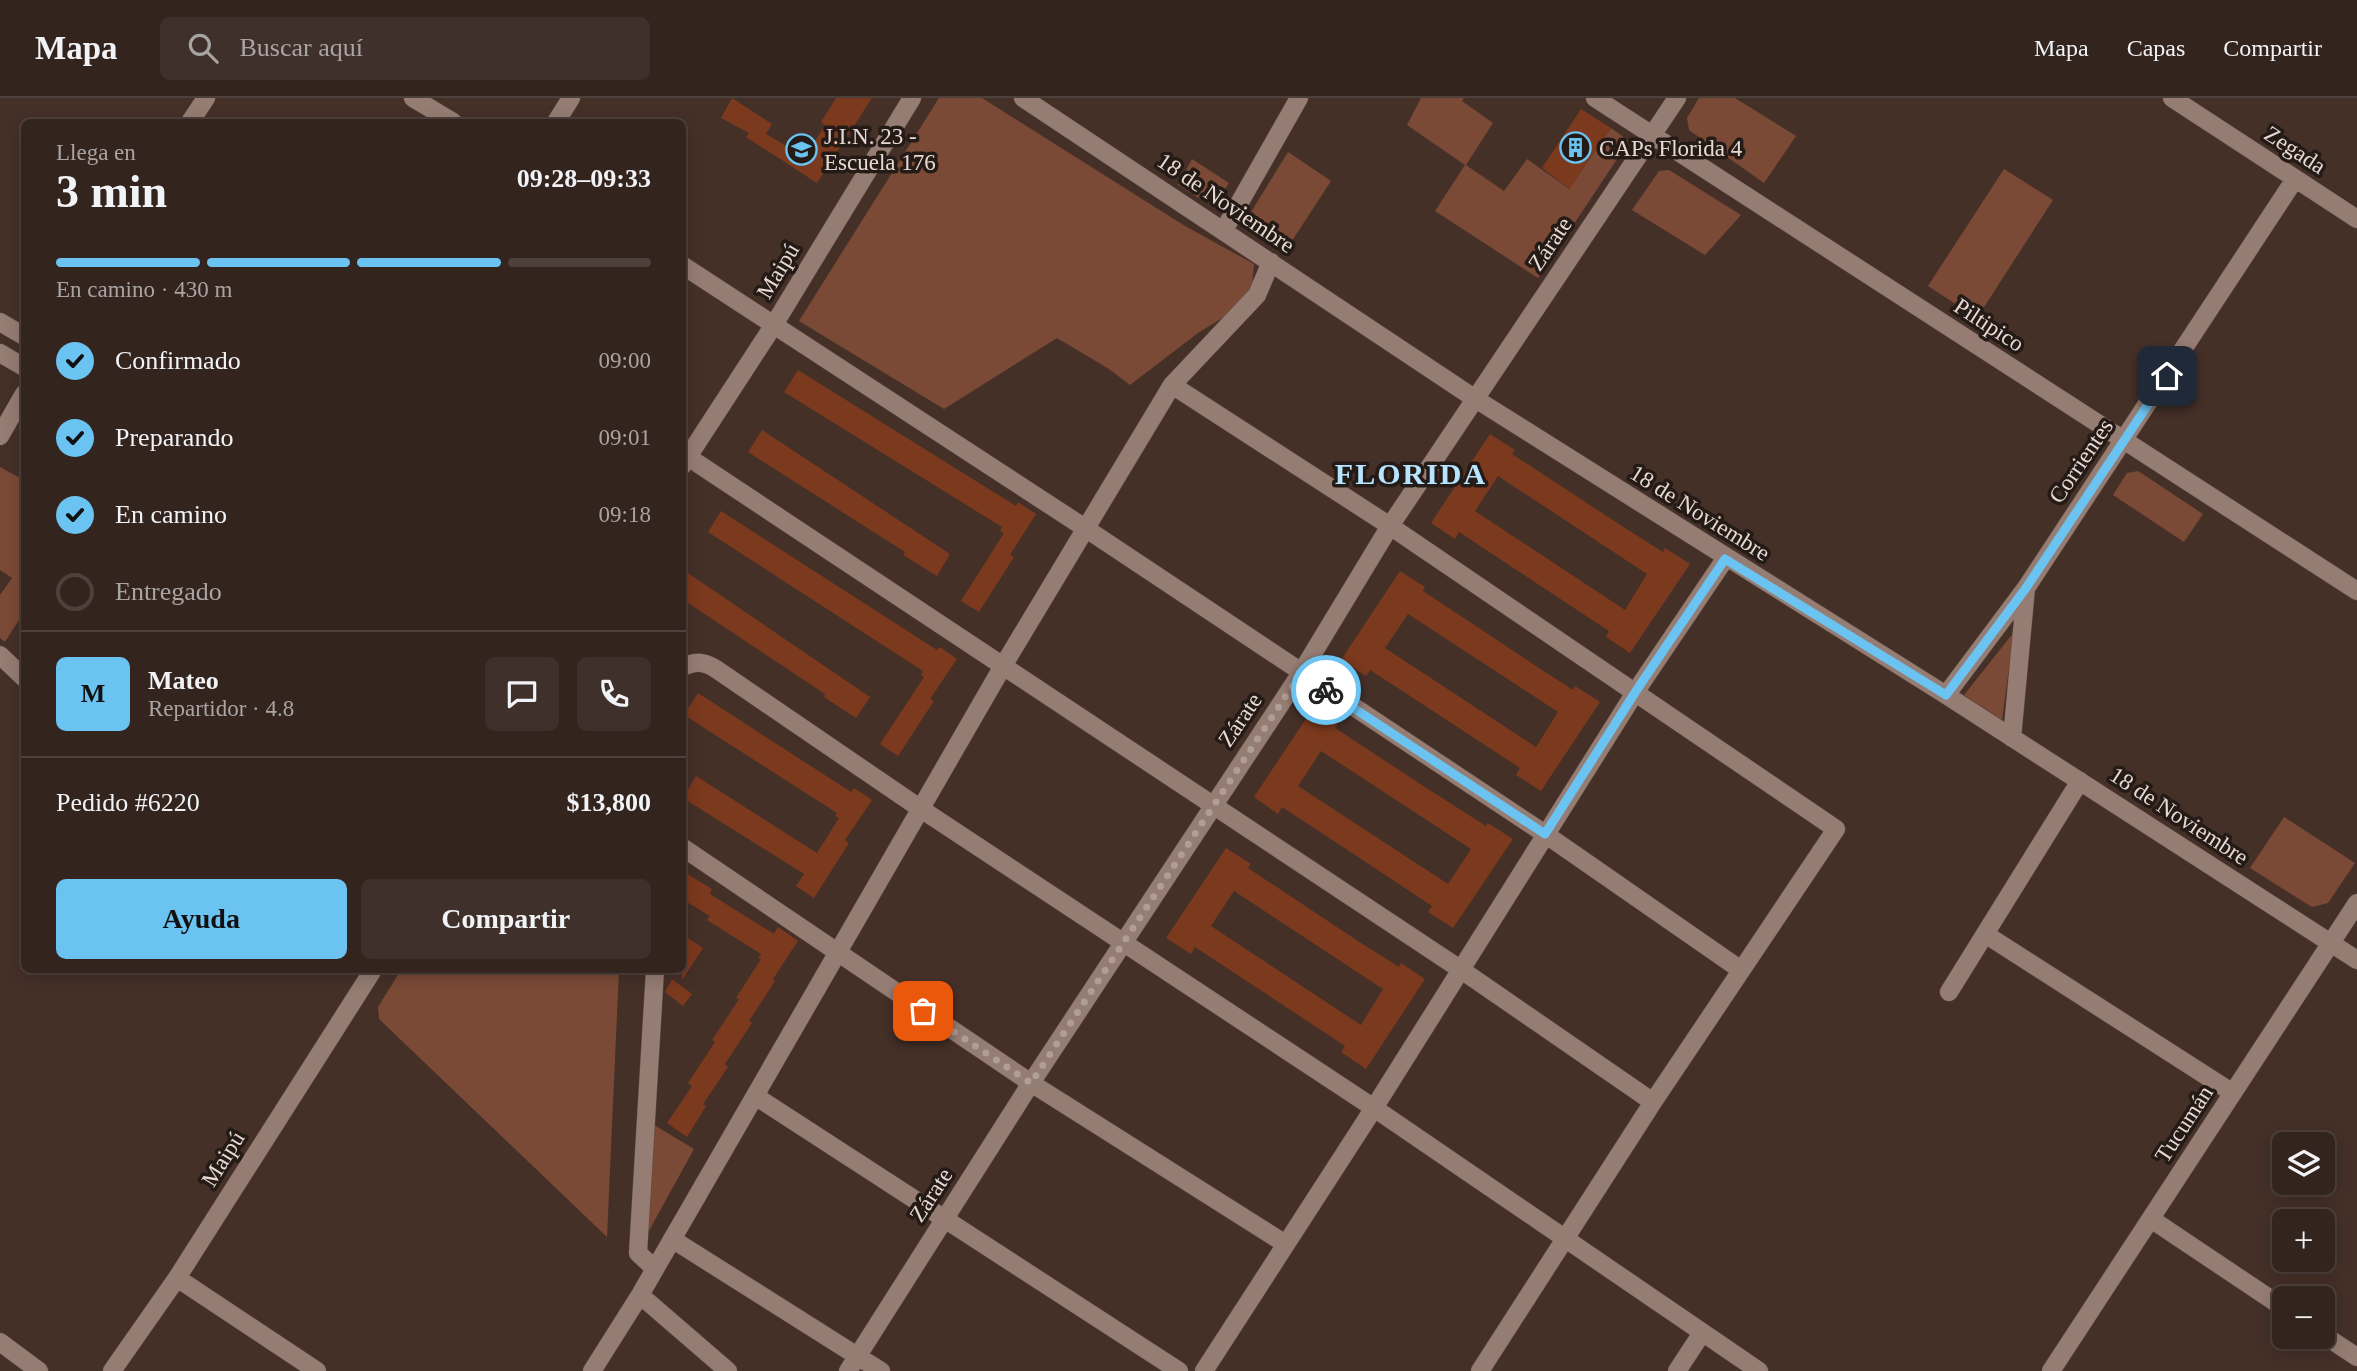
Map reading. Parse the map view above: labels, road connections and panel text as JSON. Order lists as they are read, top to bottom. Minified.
{"streets":{"street":["Zegada","18 de Noviembre","Zárate","Maipú","Piltipico","Corrientes","Tucumán"]},"crossings":[["Zegada","Corrientes"],["18 de Noviembre","Zárate"],["18 de Noviembre","Corrientes"],["18 de Noviembre","Tucumán"],["Zárate","Piltipico"],["Piltipico","Corrientes"]],"districts":["FLORIDA"],"places":{"building":["CAPs Florida 4"],"school or university":["J.I.N. 23 - Escuela 176"]},"page":{"header":"Mapa","search":"Buscar aquí","nav":["Mapa","Capas","Compartir"],"heading":["3 min","Llega en","09:28–09:33"],"panel":["Mateo","Repartidor · 4.8","Pedido #6220","$13,800"],"bar":"En camino · 430 m","list":[["Confirmado","09:00"],["Preparando","09:01"],["En camino","09:18"],"Entregado"],"round":"M","buttons":["Ayuda","Compartir"],"map_buttons":["+","−"]}}
